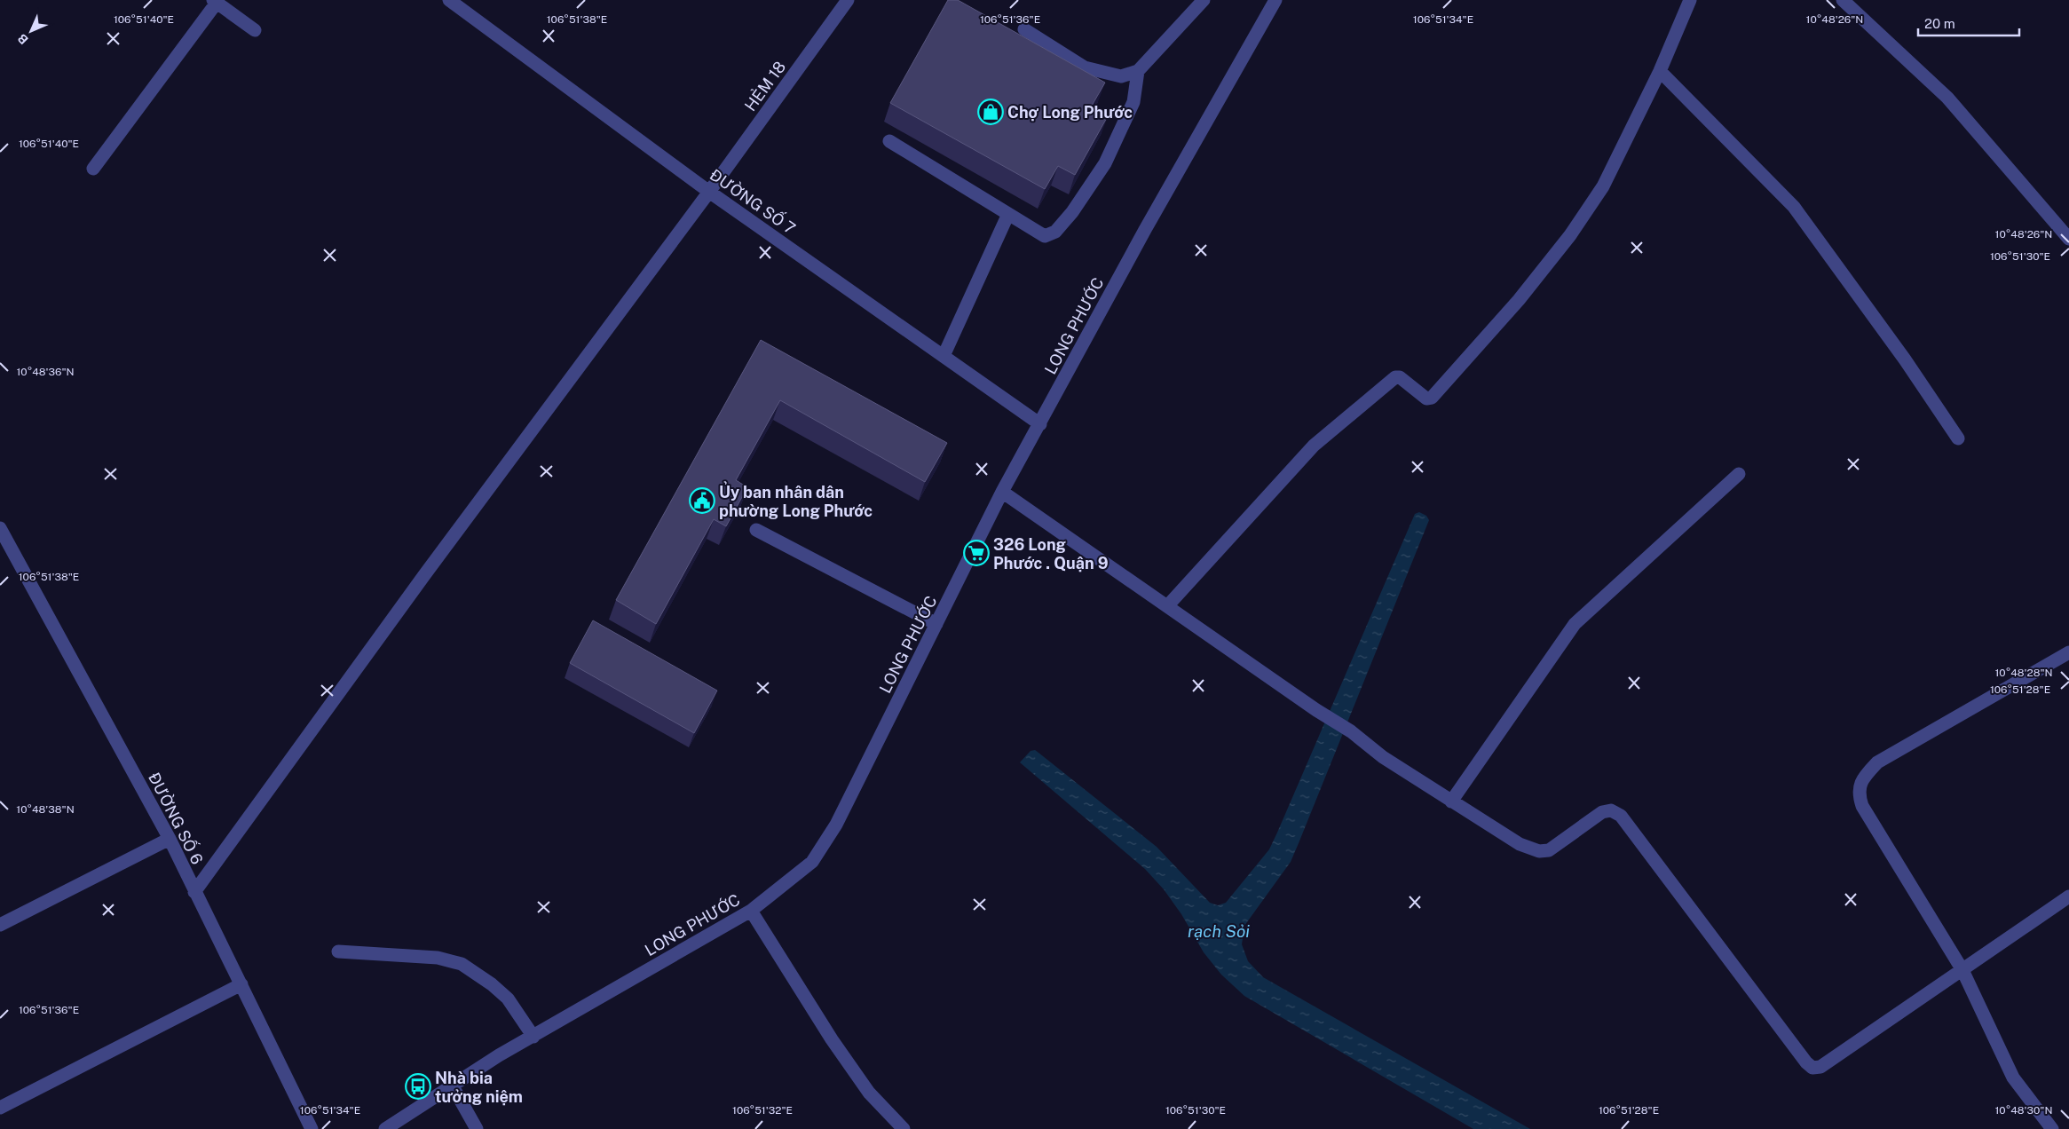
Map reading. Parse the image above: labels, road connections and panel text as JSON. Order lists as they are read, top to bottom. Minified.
{"streets":{"street":["HẺM 18","ĐƯỜNG SỐ 7","LONG PHƯỚC","ĐƯỜNG SỐ 6"]},"crossings":[["HẺM 18","ĐƯỜNG SỐ 7"],["HẺM 18","ĐƯỜNG SỐ 6"],["ĐƯỜNG SỐ 7","LONG PHƯỚC"]],"water":["rạch Sỏi"],"places":{"shop":["Chợ Long Phước"],"public building":["Ủy ban nhân dân phường Long Phước"],"supermarket":["326 Long Phước . Quận 9"],"bus stop":["Nhà bia tưởng niệm"]},"scale_bar":"20 m","north":"bottom left","coordinates":["106°51'40\"E","106°51'38\"E","106°51'36\"E","106°51'34\"E","10°48'26\"N","106°51'30\"E","10°48'36\"N","10°48'28\"N","106°51'28\"E","10°48'38\"N","106°51'32\"E","10°48'30\"N"]}
